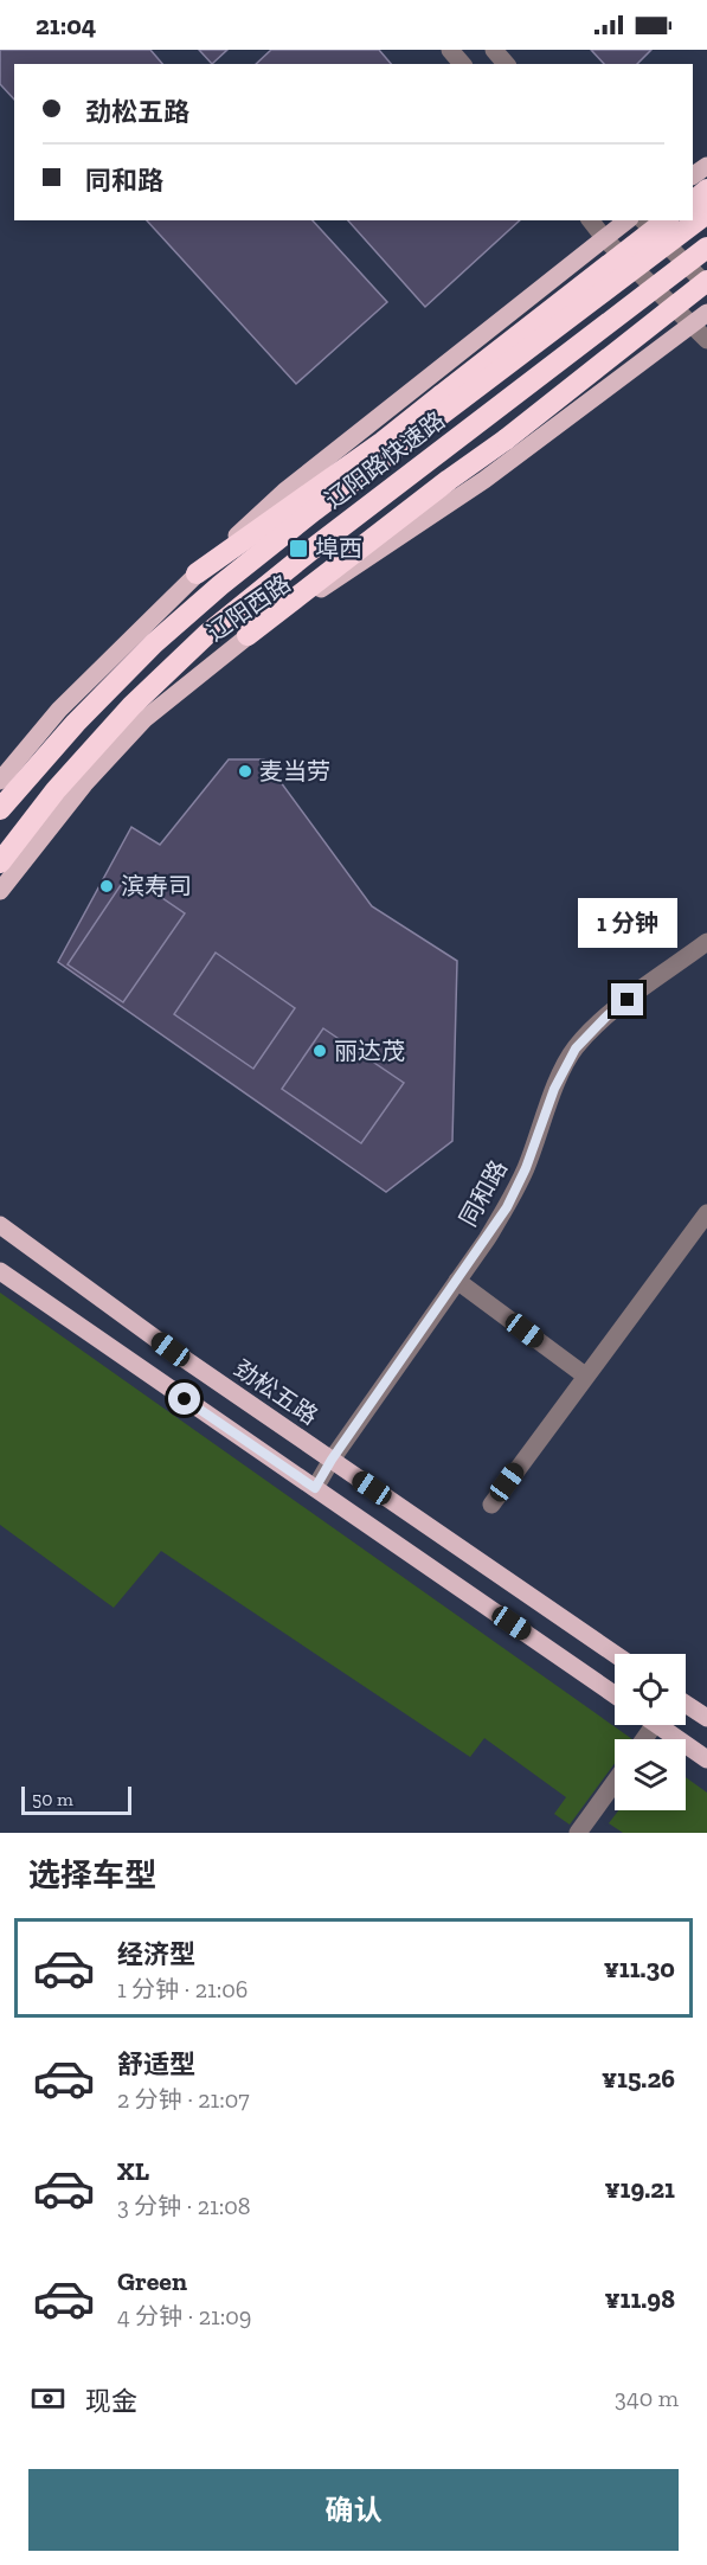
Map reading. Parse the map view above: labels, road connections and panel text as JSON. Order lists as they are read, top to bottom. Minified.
{"streets":{"highway":["辽阳路快速路"],"main road":["辽阳西路","劲松五路"],"street":["同和路"]},"crossings":[["同和路","劲松五路"]],"places":{"transit":["埠西"],"other":["麦当劳","滨寿司","丽达茂"]},"scale_bar":"50 m","page":{"status":"21:04","banner":["劲松五路","同和路"],"bubble":"1 分钟","scale":"50 m","heading":"选择车型","list":[{"name":"经济型","note":"1 分钟 · 21:06","value":"¥11.30"},{"name":"舒适型","note":"2 分钟 · 21:07","value":"¥15.26"},{"name":"XL","note":"3 分钟 · 21:08","value":"¥19.21"},{"name":"Green","note":"4 分钟 · 21:09","value":"¥11.98"}],"pay":["现金","340 m"],"buttons":"确认"}}
